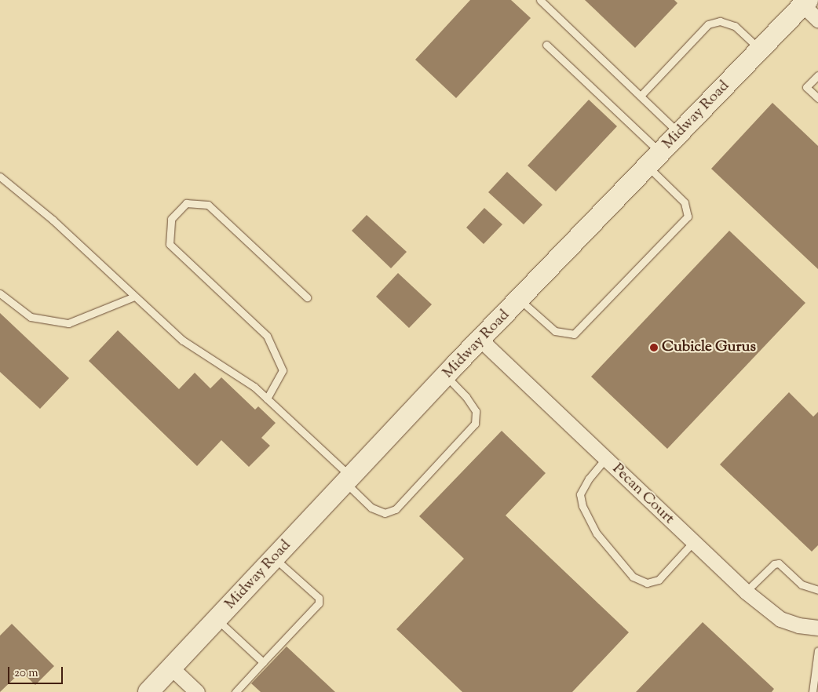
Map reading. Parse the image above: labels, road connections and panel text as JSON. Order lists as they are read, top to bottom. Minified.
{"streets":{"main road":["Midway Road"],"street":["Pecan Court"]},"crossings":[["Midway Road","Pecan Court"]],"places":["Cubicle Gurus"],"scale_bar":"20 m"}
